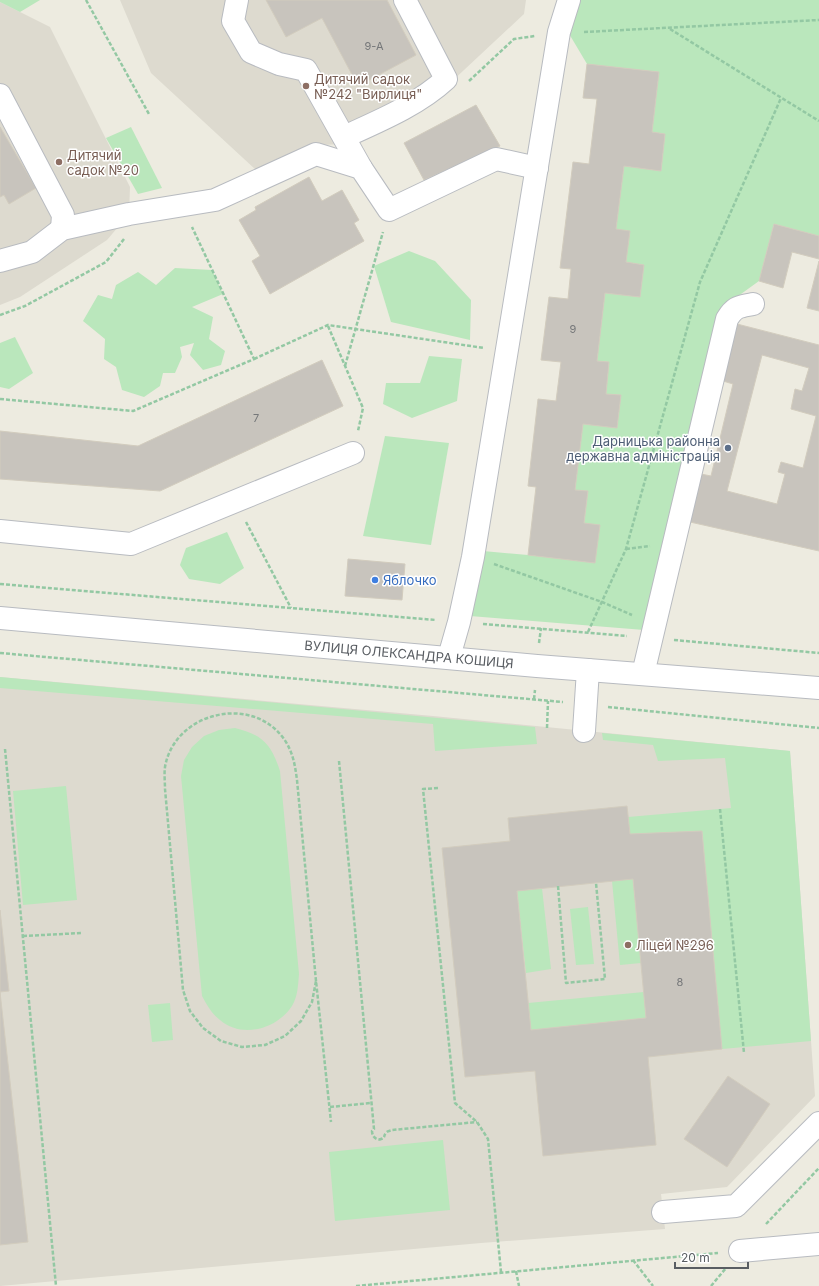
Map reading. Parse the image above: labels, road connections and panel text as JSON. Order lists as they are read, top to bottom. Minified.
{"streets":{"street":["ВУЛИЦЯ ОЛЕКСАНДРА КОШИЦЯ"]},"places":["Дитячий садок №242 \"Вирлиця\"","Дитячий садок №20","Дарницька районна державна адміністрація","Яблочко","Ліцей №296"],"house_numbers":["9-А","9","7","8"],"scale_bar":"20 m"}
